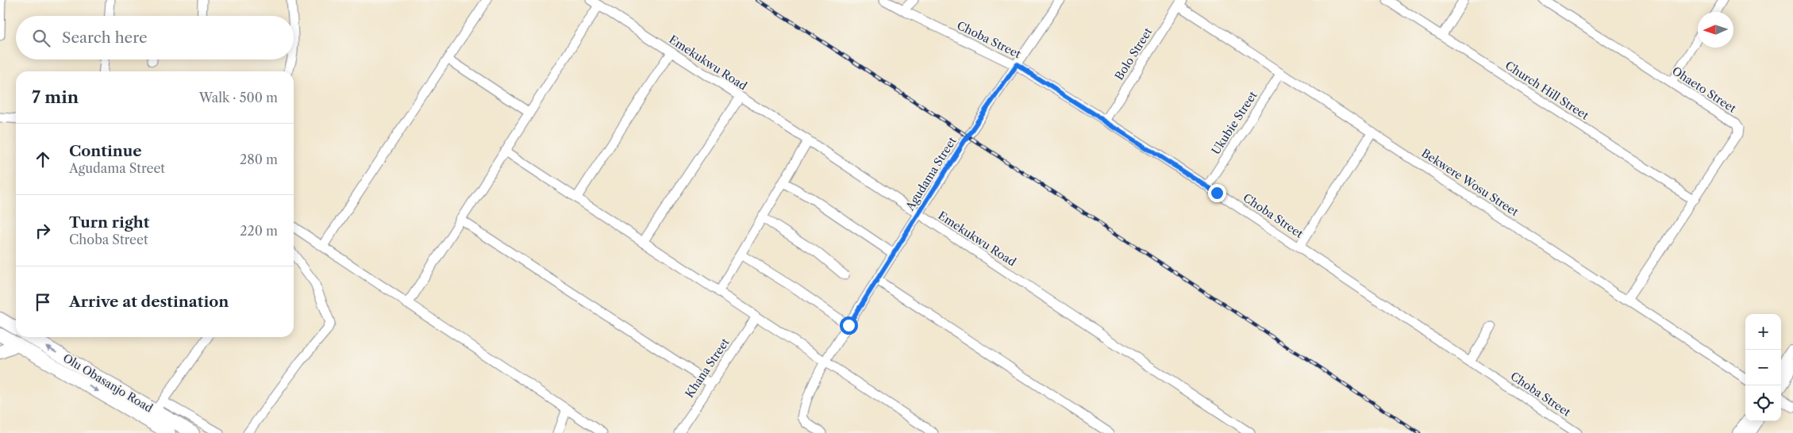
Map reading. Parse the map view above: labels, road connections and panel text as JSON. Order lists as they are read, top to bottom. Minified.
{"streets":{"main road":["Olu Obasanjo Road"],"street":["Choba Street","Bolo Street","Emekukwu Road","Ohaeto Street","Church Hill Street","Ukubie Street","Agudama Street","Bekwere Wosu Street","Khana Street"]},"crossings":[["Choba Street","Bolo Street"],["Choba Street","Ukubie Street"],["Choba Street","Agudama Street"],["Bolo Street","Bekwere Wosu Street"],["Emekukwu Road","Agudama Street"],["Ohaeto Street","Church Hill Street"],["Ohaeto Street","Bekwere Wosu Street"],["Ukubie Street","Bekwere Wosu Street"]],"north":"left","page":{"search":"Search here","heading":["7 min","Walk · 500 m"],"list":[["Continue","Agudama Street","280 m"],["Turn right","Choba Street","220 m"],"Arrive at destination"],"map_buttons":["+","−"]}}
